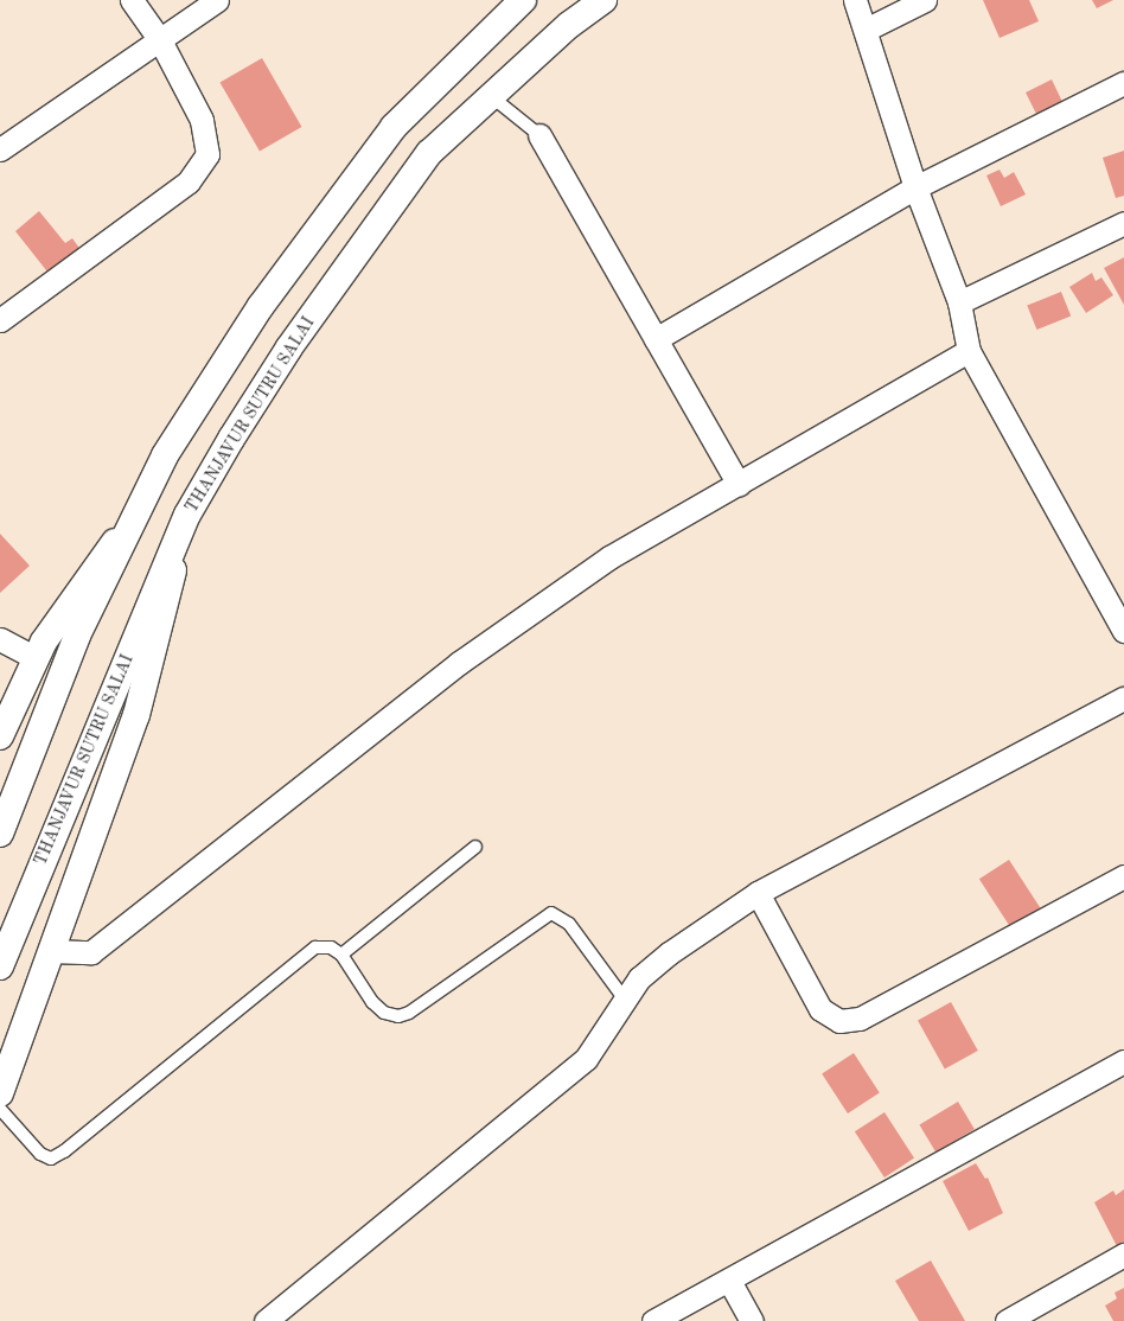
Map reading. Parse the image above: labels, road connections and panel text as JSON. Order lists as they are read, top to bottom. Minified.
{"streets":{"main road":["THANJAVUR SUTRU SALAI"]}}
